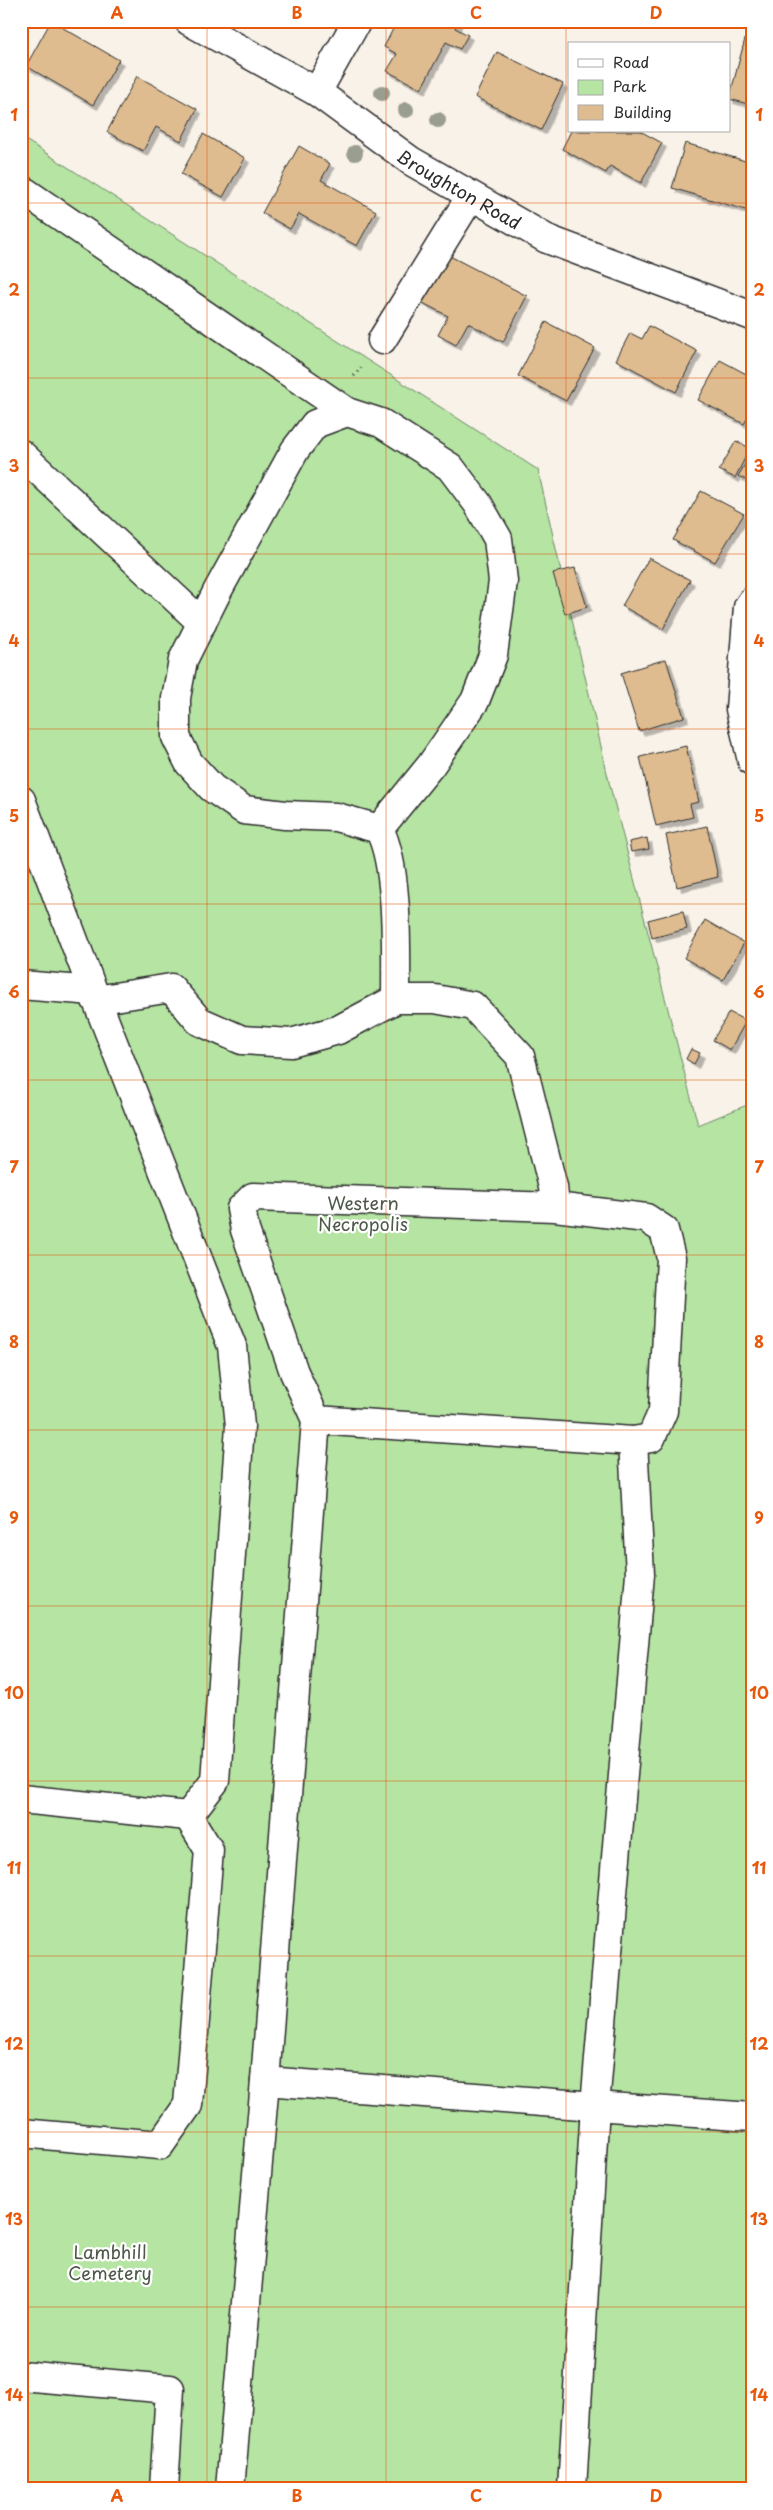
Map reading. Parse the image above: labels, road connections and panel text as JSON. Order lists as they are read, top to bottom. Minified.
{"streets":{"street":["Broughton Road"]},"parks":["Western Necropolis","Lambhill Cemetery"],"legend":["Road","Park","Building"],"grid":{"columns":["A","B","C","D"],"rows":["1","2","3","4","5","6","7","8","9","10","11","12","13","14"]}}
